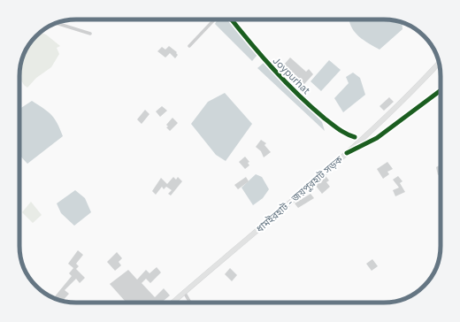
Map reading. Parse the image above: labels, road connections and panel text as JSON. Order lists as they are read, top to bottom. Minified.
{"streets":{"main road":["ধামইরহাট - জয়পুরহাট সড়ক"],"street":["Joypurhat"]}}
